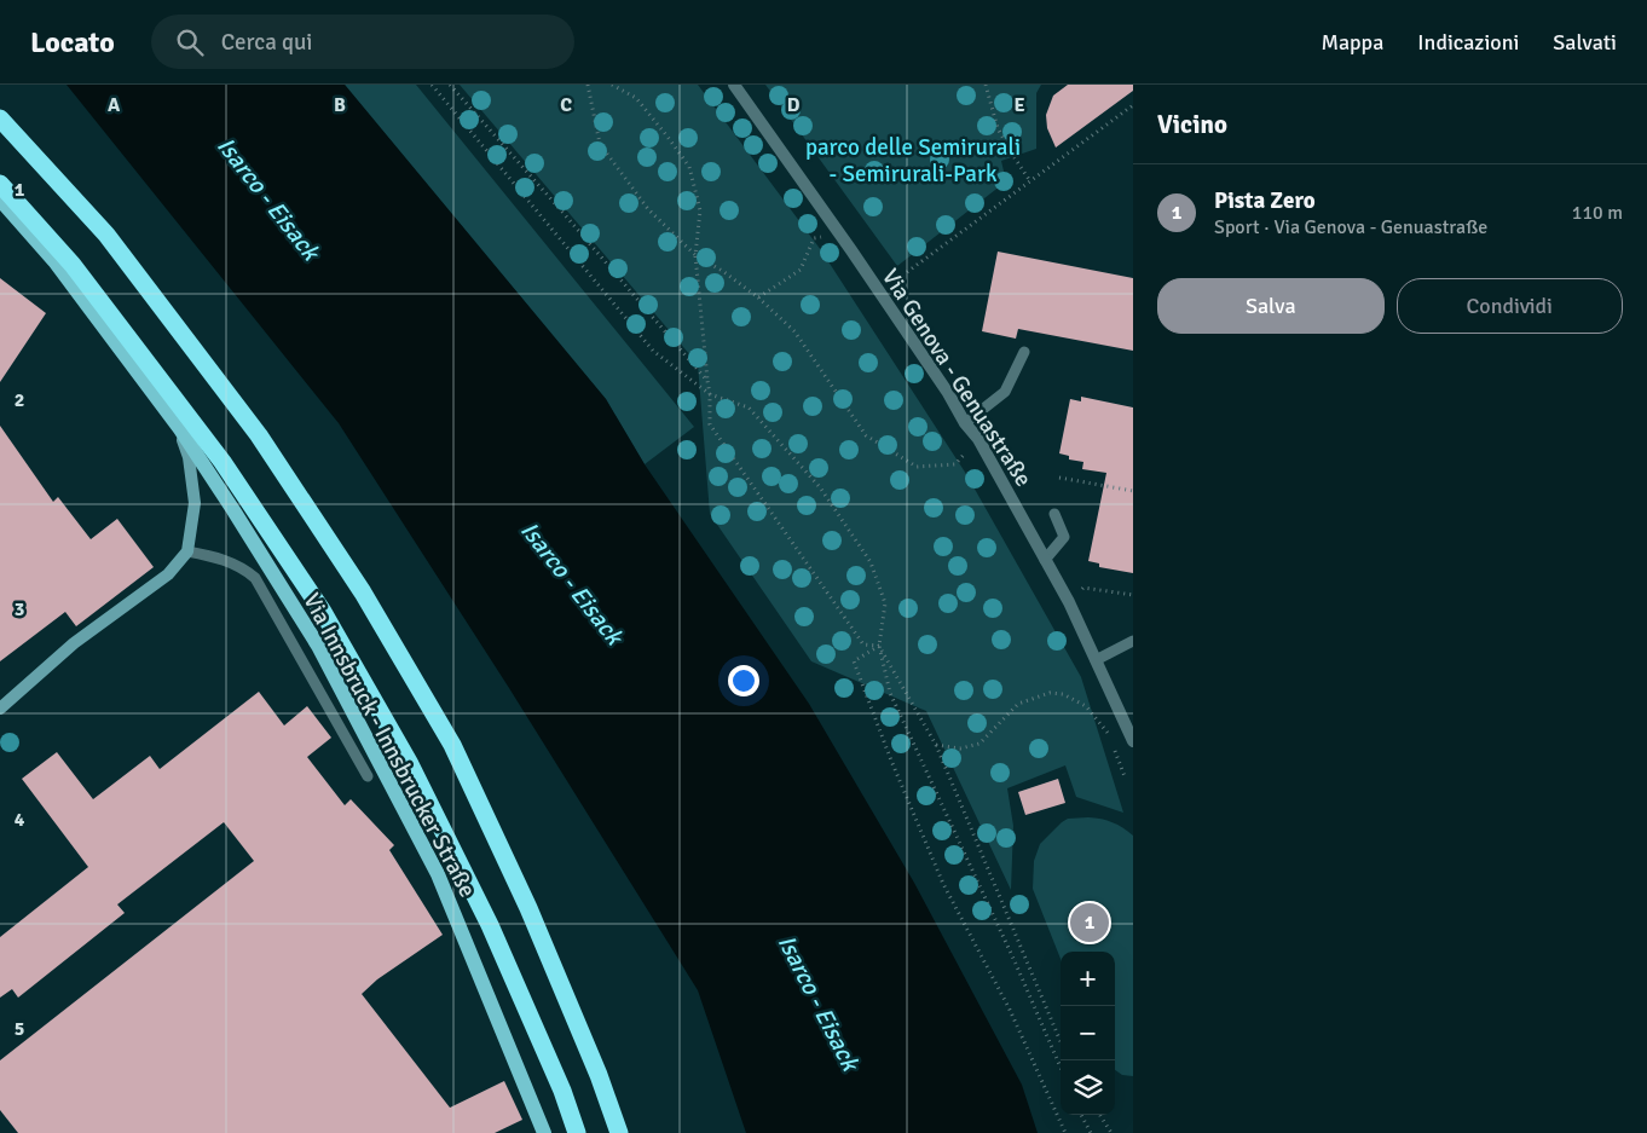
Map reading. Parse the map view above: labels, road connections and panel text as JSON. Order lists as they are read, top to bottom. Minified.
{"streets":{"main road":["Via Innsbruck - Innsbrucker Straße"],"street":["Via Genova - Genuastraße"]},"water":["Isarco - Eisack"],"parks":["parco delle Semirurali - Semirurali-Park"],"page":{"header":"Locato","search":"Cerca qui","nav":["Mappa","Indicazioni","Salvati"],"heading":"Vicino","list":[{"mark":"1","name":"Pista Zero","note":"Sport · Via Genova - Genuastraße","value":"110 m"}],"buttons":["Salva","Condividi"],"pins":"1","map_buttons":["+","−"]},"grid":{"columns":["A","B","C","D","E"],"rows":["1","2","3","4","5"]}}
